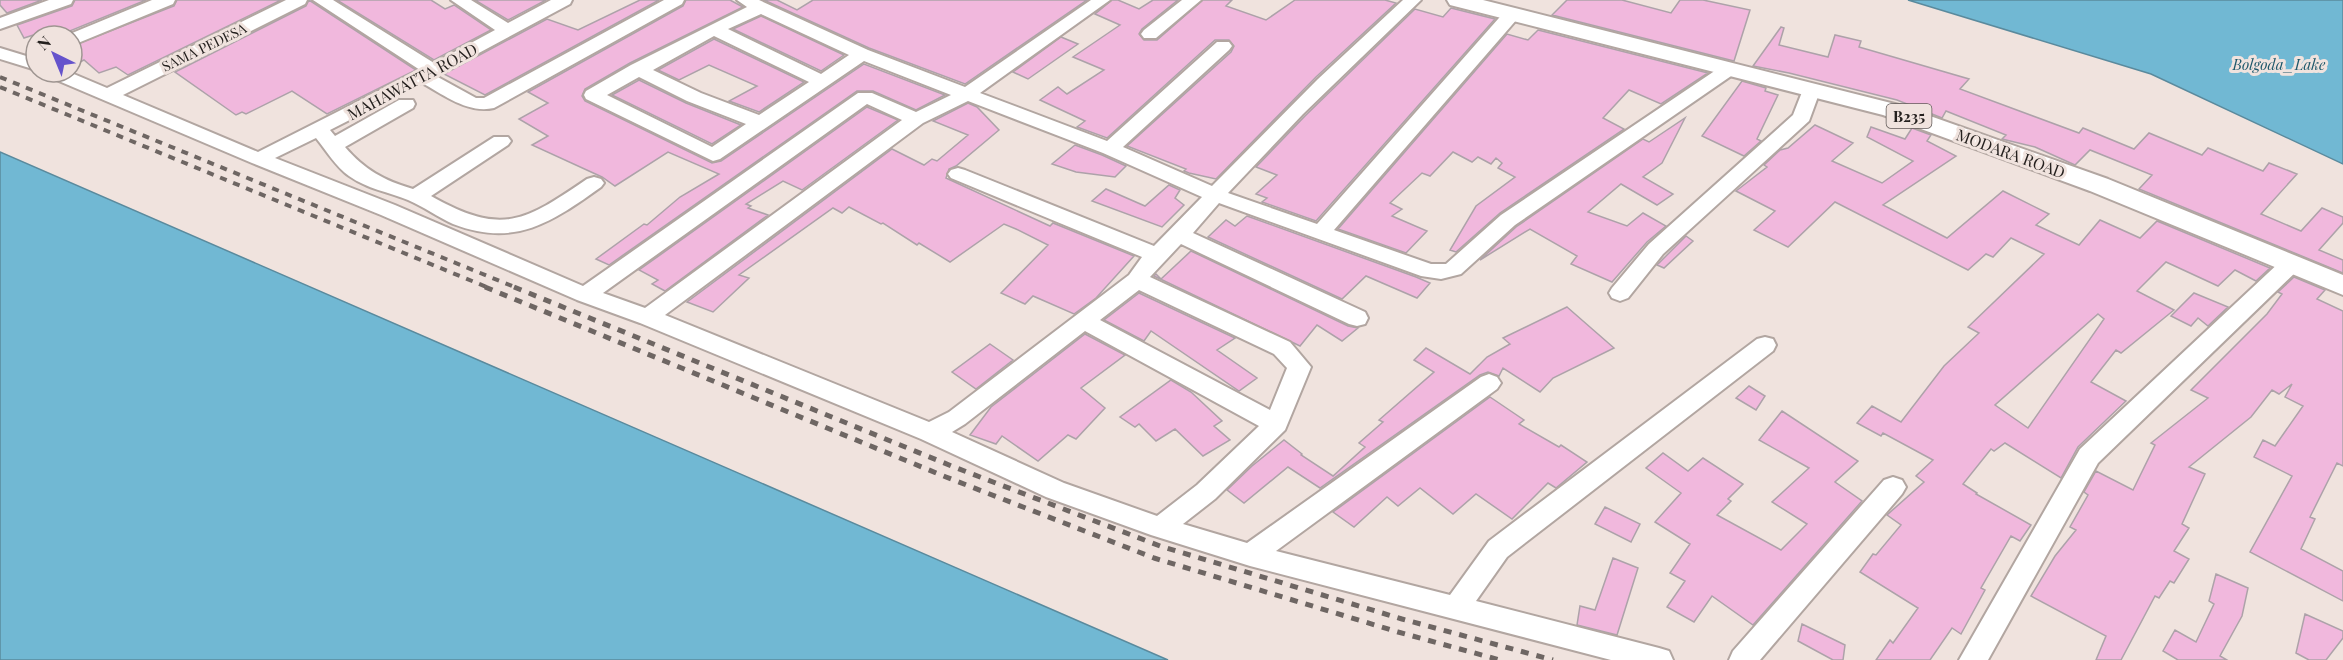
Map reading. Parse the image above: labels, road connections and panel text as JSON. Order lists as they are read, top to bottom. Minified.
{"streets":{"main road":["B235","MODARA ROAD"],"street":["SAMA PEDESA","MAHAWATTA ROAD"]},"water":["Bolgoda_Lake"],"north":"top left"}
